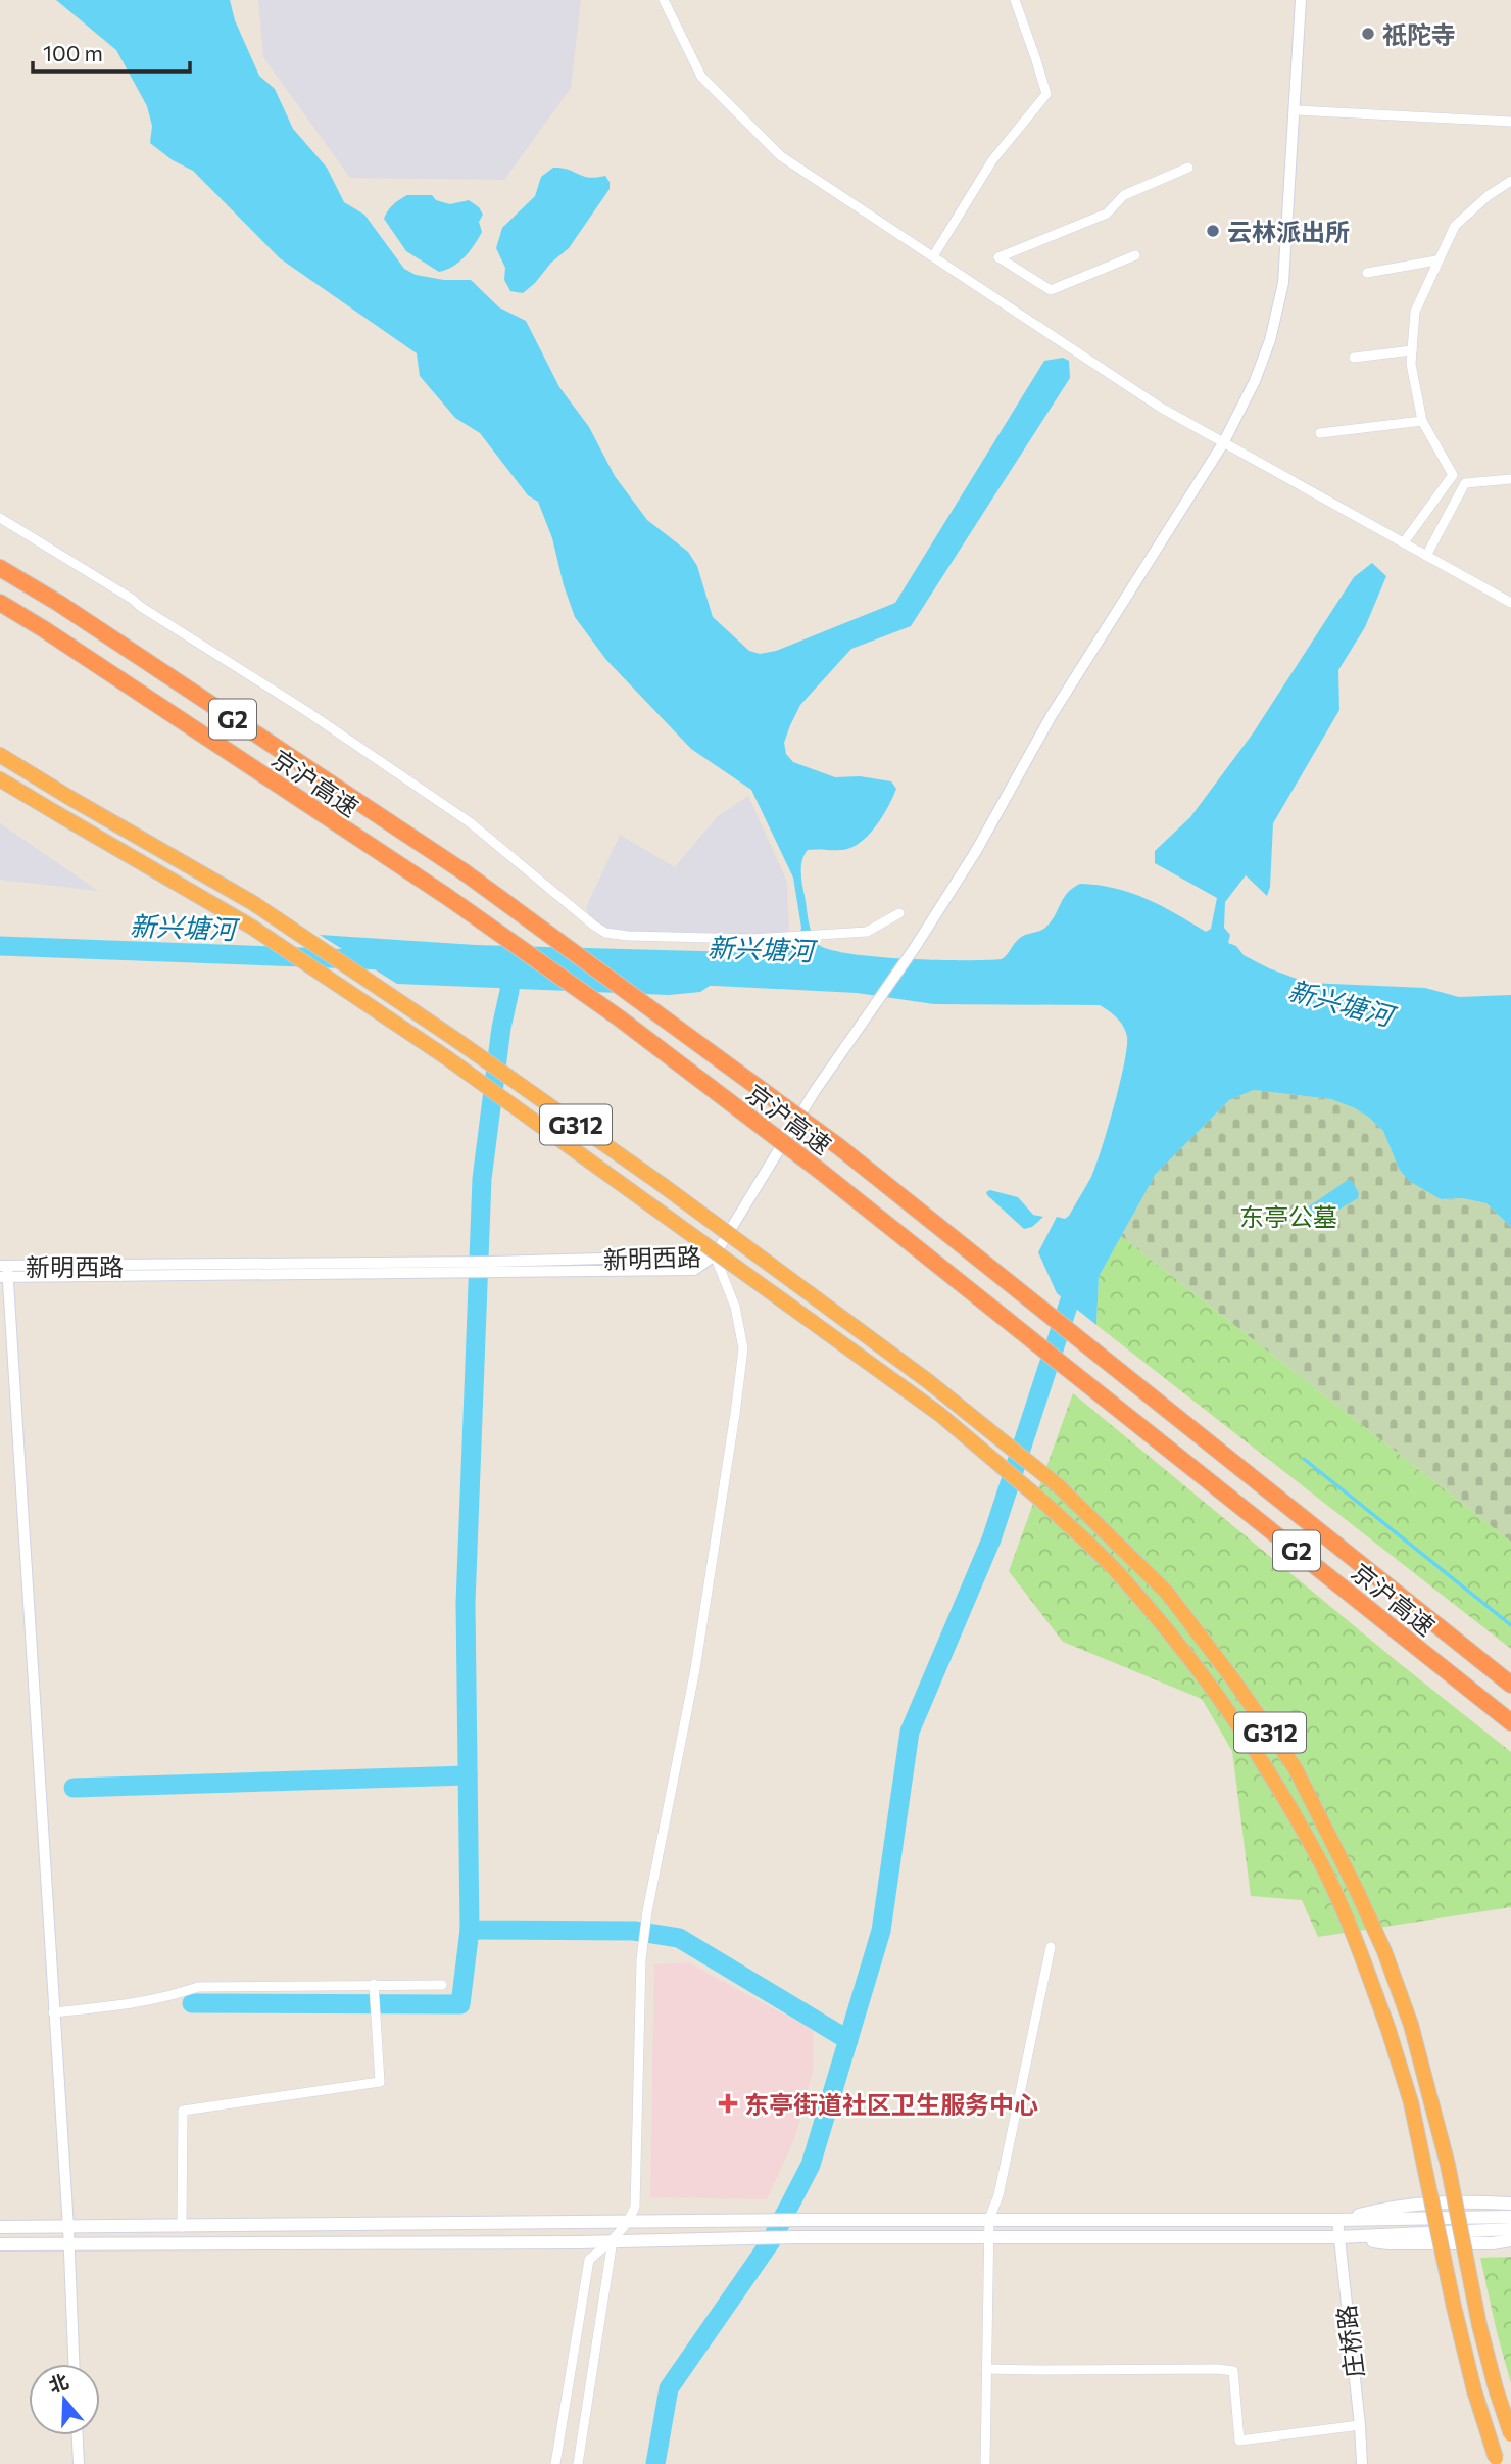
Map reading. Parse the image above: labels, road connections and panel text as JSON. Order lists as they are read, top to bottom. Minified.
{"streets":{"highway":["G2","京沪高速","G312"],"street":["新明西路","庄桥路"]},"water":["新兴塘河"],"parks":["东亭公墓"],"places":{"other":["祇陀寺","云林派出所"],"health":["东亭街道社区卫生服务中心"]},"scale_bar":"100 m","north":"top"}
